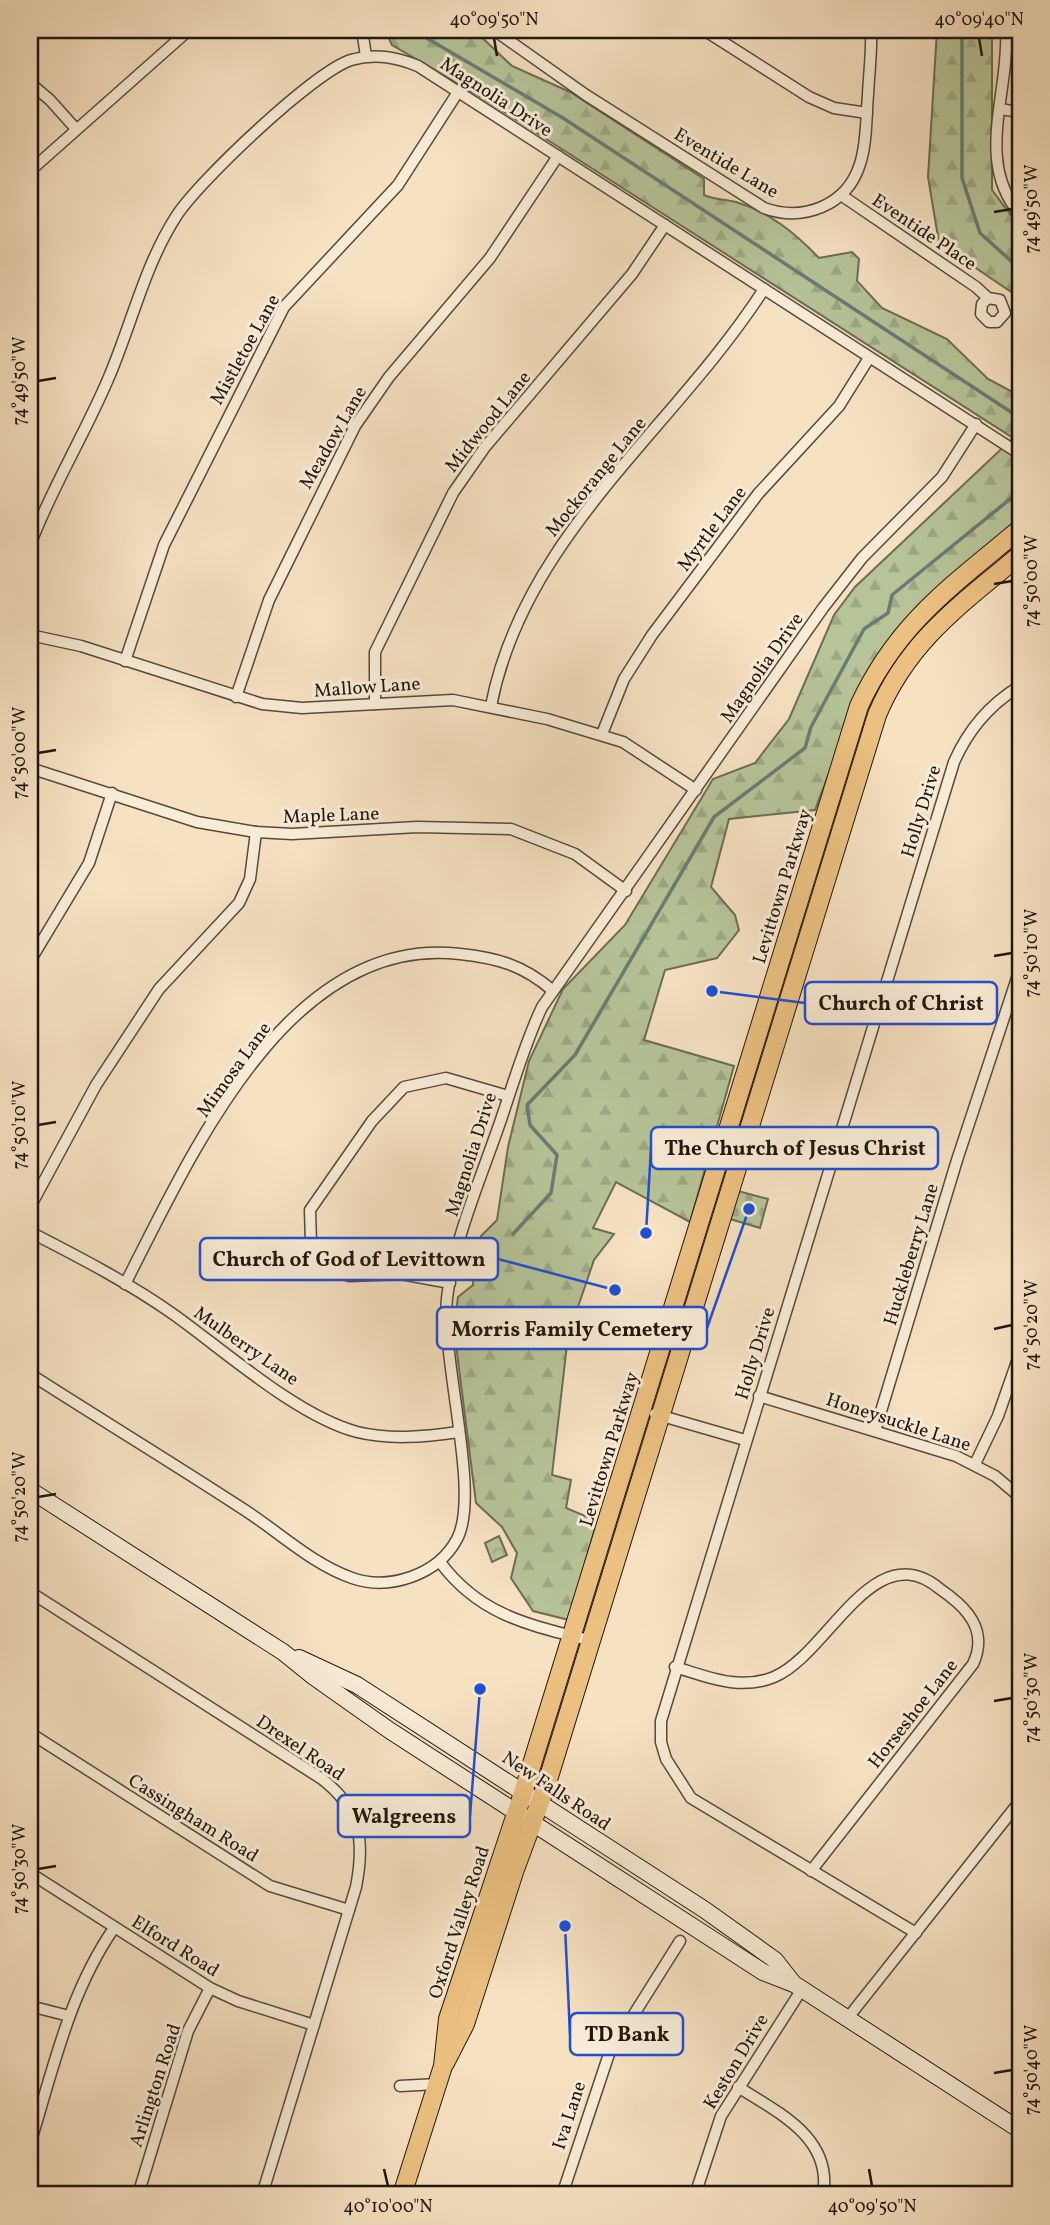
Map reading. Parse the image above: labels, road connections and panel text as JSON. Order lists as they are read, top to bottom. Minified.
{"streets":{"main road":["Levittown Parkway","New Falls Road","Oxford Valley Road"],"street":["Magnolia Drive","Eventide Lane","Eventide Place","Mistletoe Lane","Midwood Lane","Meadow Lane","Mockorange Lane","Myrtle Lane","Mallow Lane","Holly Drive","Maple Lane","Mimosa Lane","Huckleberry Lane","Mulberry Lane","Honeysuckle Lane","Horseshoe Lane","Drexel Road","Cassingham Road","Elford Road","Keston Drive","Arlington Road","Iva Lane"]},"crossings":[["Magnolia Drive","Mistletoe Lane"],["Magnolia Drive","Midwood Lane"],["Magnolia Drive","Meadow Lane"],["Magnolia Drive","Mockorange Lane"],["Magnolia Drive","Myrtle Lane"],["Magnolia Drive","Mallow Lane"],["Magnolia Drive","Maple Lane"],["Magnolia Drive","Mimosa Lane"],["Magnolia Drive","Mulberry Lane"],["Eventide Lane","Eventide Place"],["Mistletoe Lane","Mallow Lane"],["Midwood Lane","Mallow Lane"],["Meadow Lane","Mallow Lane"],["Mockorange Lane","Mallow Lane"],["Myrtle Lane","Mallow Lane"],["Holly Drive","Honeysuckle Lane"],["Holly Drive","Horseshoe Lane"],["Levittown Parkway","New Falls Road"],["Levittown Parkway","Oxford Valley Road"],["Mimosa Lane","Mulberry Lane"],["Huckleberry Lane","Honeysuckle Lane"],["Drexel Road","Cassingham Road"],["Drexel Road","Elford Road"],["New Falls Road","Oxford Valley Road"],["New Falls Road","Keston Drive"],["Elford Road","Arlington Road"]],"places":["Church of Christ","Morris Family Cemetery","The Church of Jesus Christ","Church of God of Levittown","Walgreens","TD Bank"],"coordinates":["40°09'50\"N","40°09'40\"N","74°49'50\"W","74°50'00\"W","74°50'10\"W","74°50'20\"W","74°50'30\"W","74°50'40\"W","40°10'00\"N"]}
